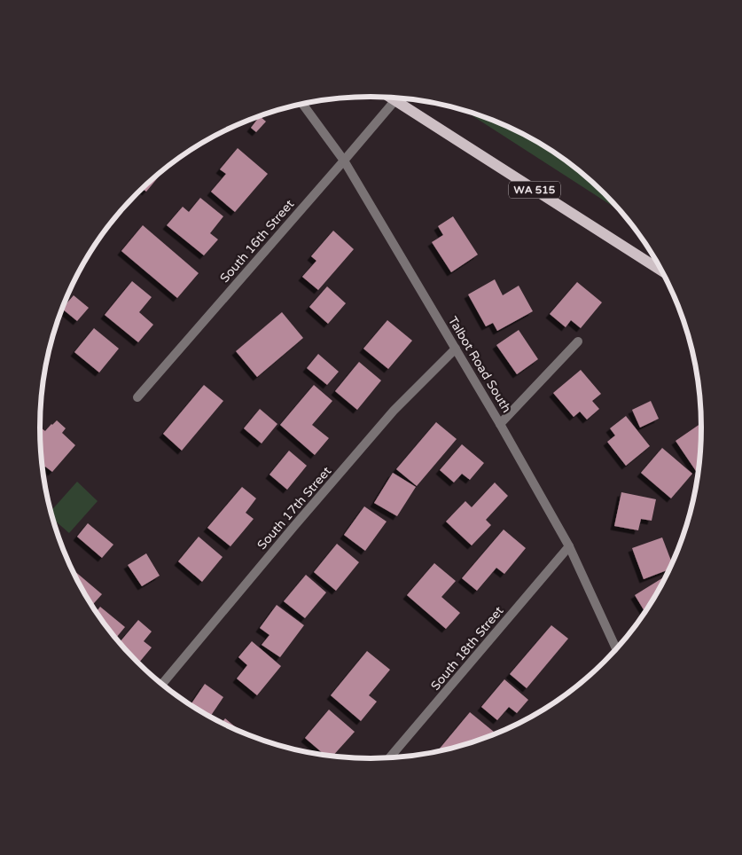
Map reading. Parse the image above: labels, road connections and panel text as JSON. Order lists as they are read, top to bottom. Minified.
{"streets":{"main road":["WA 515"],"street":["South 16th Street","Talbot Road South","South 17th Street","South 18th Street"]},"crossings":[["WA 515","South 16th Street"],["South 16th Street","Talbot Road South"],["Talbot Road South","South 17th Street"],["Talbot Road South","South 18th Street"]]}
